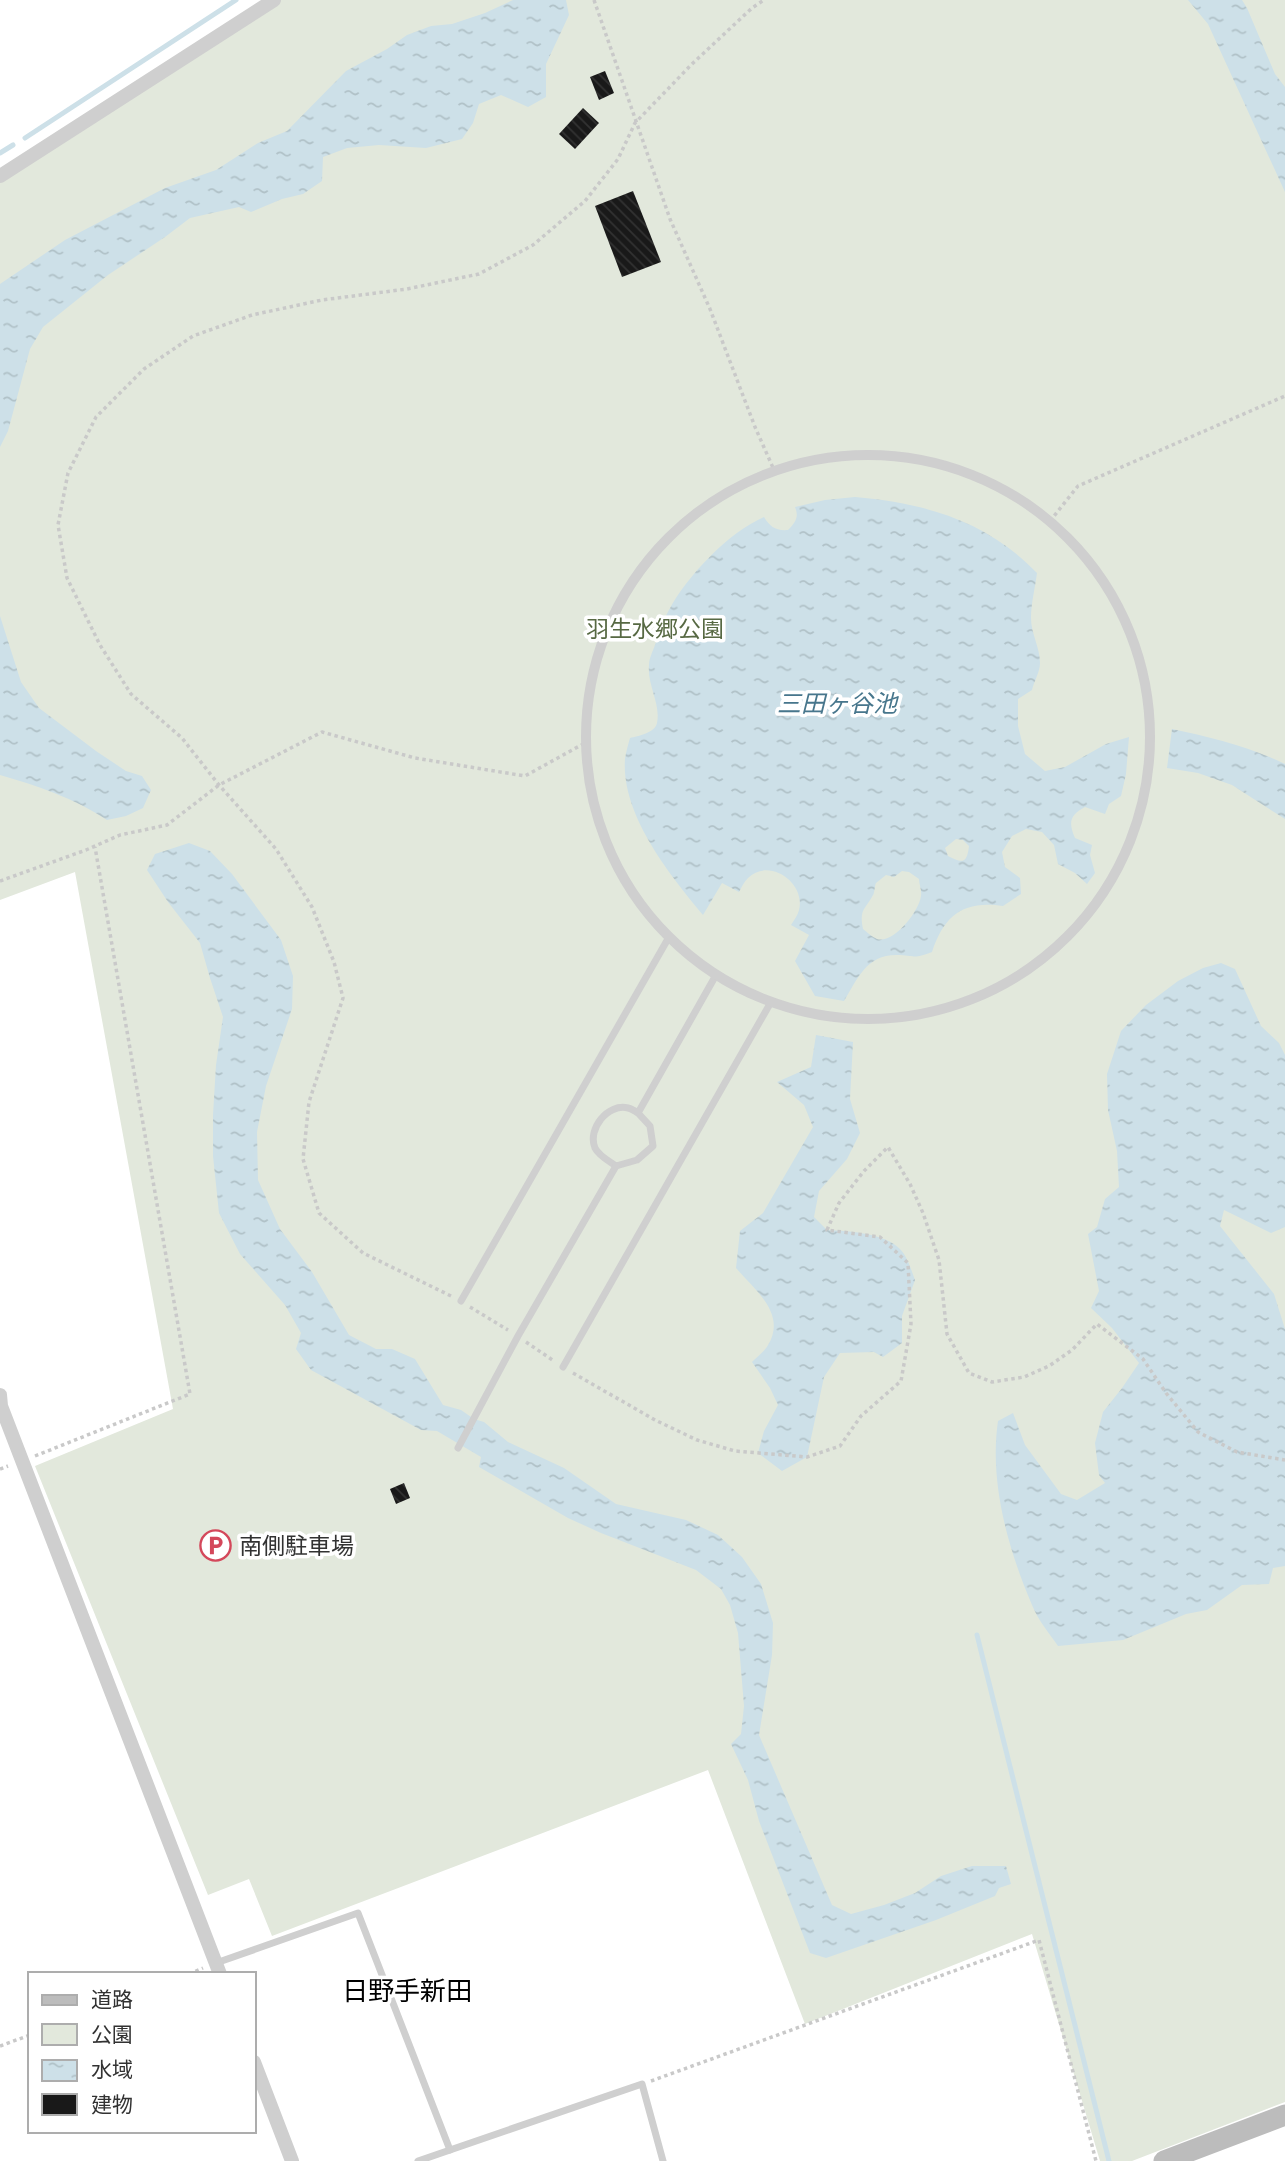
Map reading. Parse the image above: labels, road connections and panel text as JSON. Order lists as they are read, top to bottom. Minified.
{"districts":["日野手新田"],"water":["三田ヶ谷池"],"parks":["羽生水郷公園"],"places":{"parking":["南側駐車場"]},"legend":["道路","公園","水域","建物"]}
